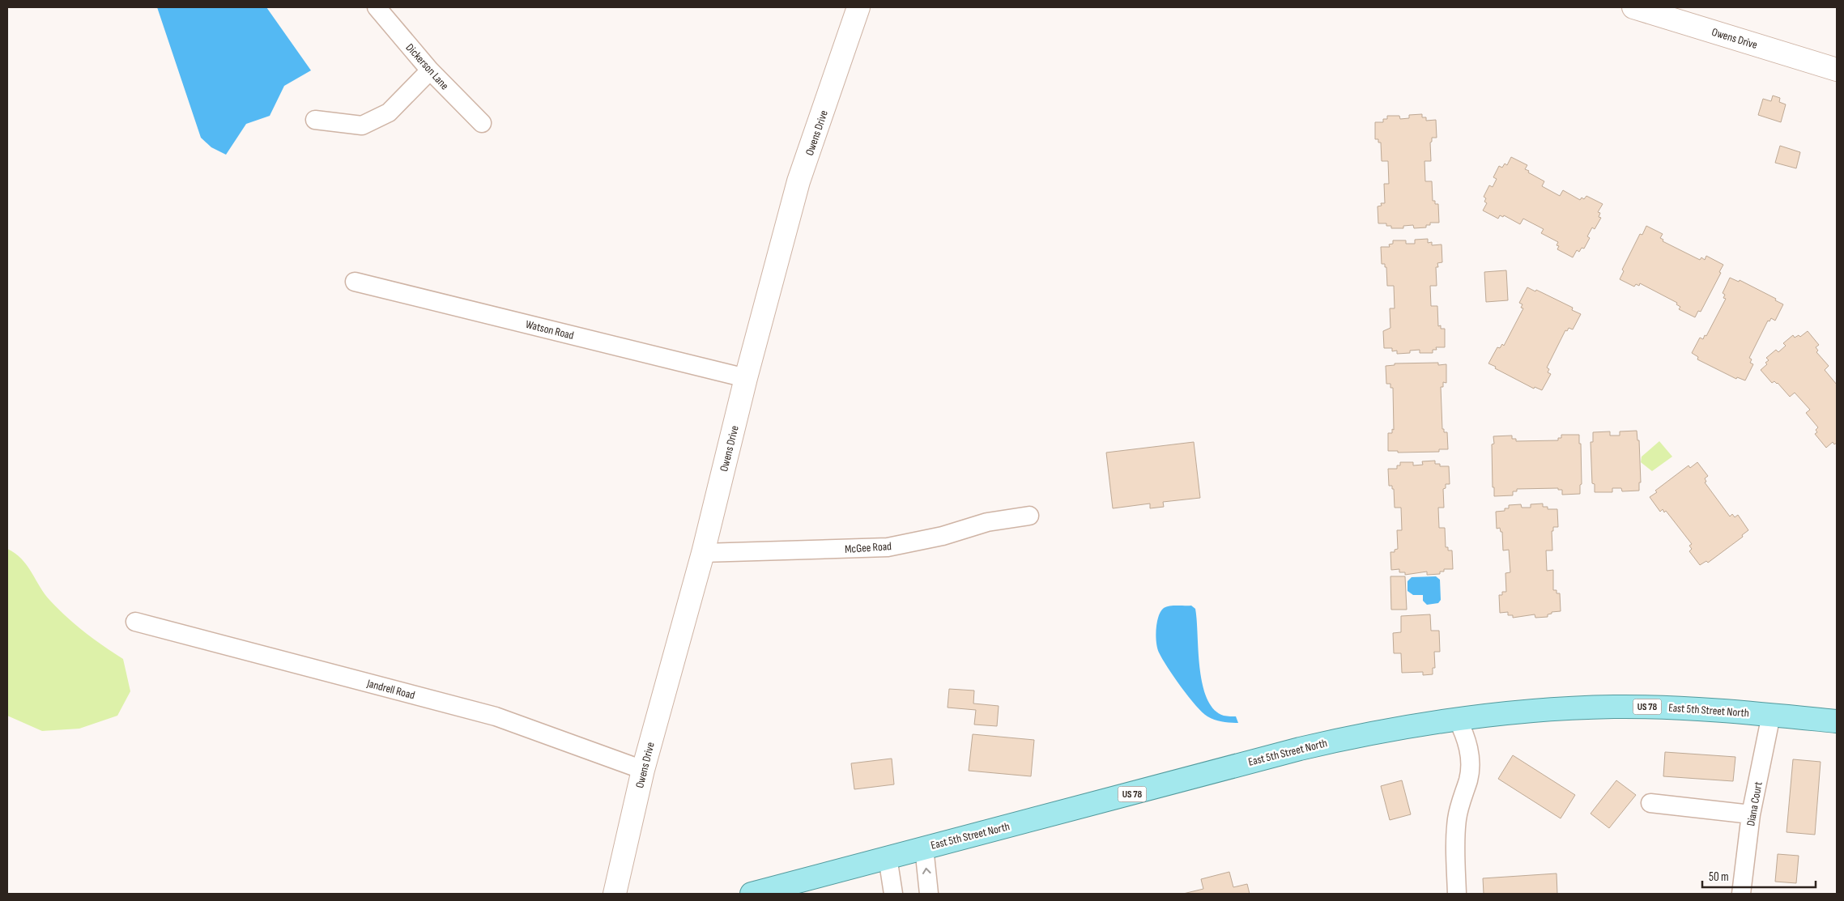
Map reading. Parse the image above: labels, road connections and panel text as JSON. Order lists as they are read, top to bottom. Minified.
{"streets":{"main road":["US 78","East 5th Street North"],"street":["Owens Drive","Dickerson Lane","Watson Road","McGee Road","Jandrell Road","Diana Court"]},"crossings":[["Owens Drive","Watson Road"],["Owens Drive","McGee Road"],["Owens Drive","Jandrell Road"],["East 5th Street North","Diana Court"]],"scale_bar":"50 m"}
